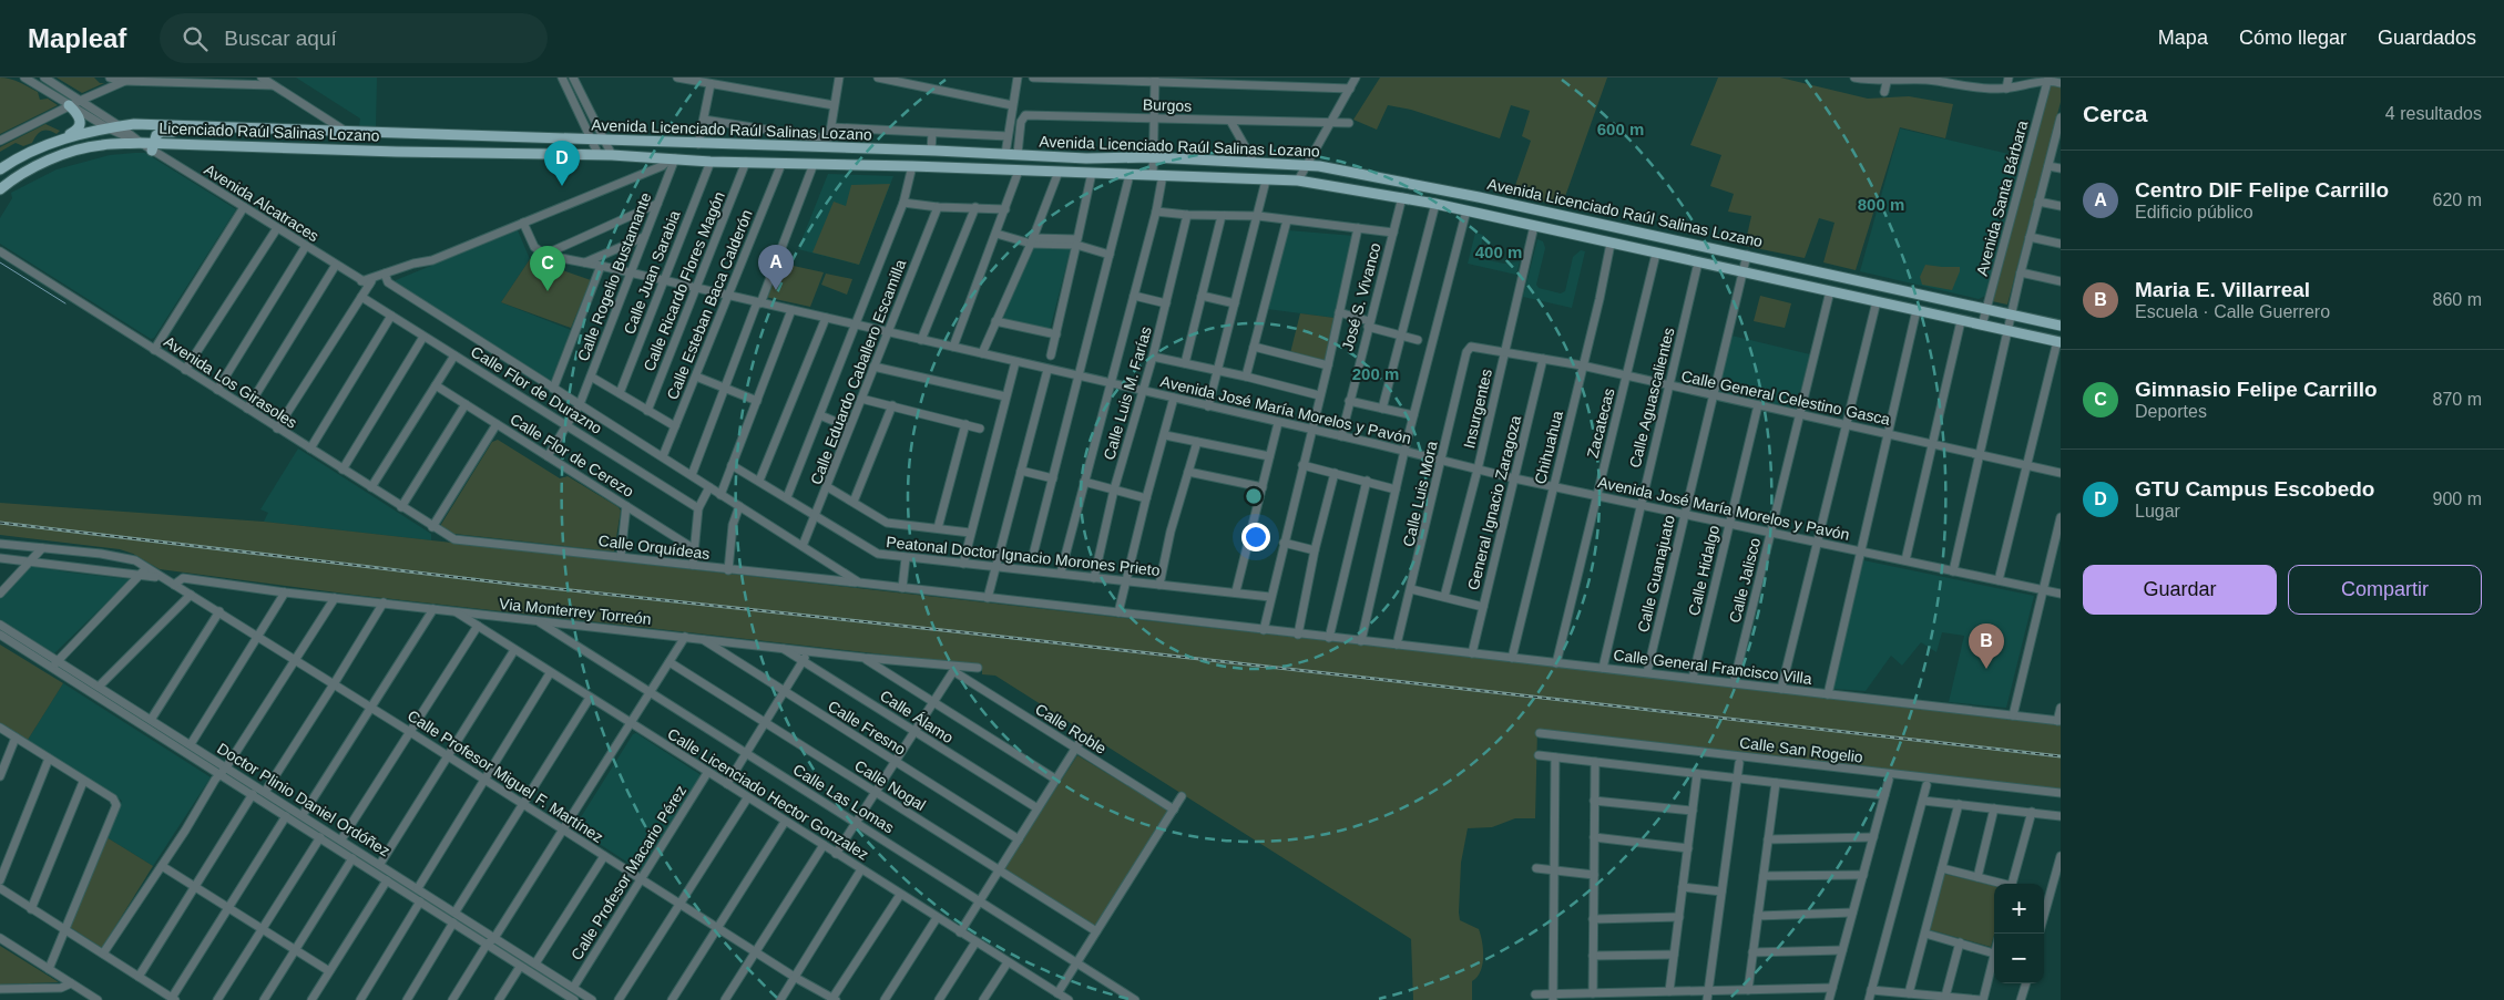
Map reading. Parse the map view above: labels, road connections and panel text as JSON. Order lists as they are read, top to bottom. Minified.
{"streets":{"main road":["Avenida Licenciado Raúl Salinas Lozano","Licenciado Raúl Salinas Lozano"],"street":["Burgos","Avenida Santa Bárbara","Avenida Alcatraces","Calle Juan Sarabia","Calle Rogelio Bustamante","Calle Ricardo Flores Magón","José S. Vivanco","Calle Esteban Baca Calderón","Calle Eduardo Caballero Escamilla","Avenida Los Girasoles","Calle Flor de Durazno","Calle Luis M. Farías","Calle Aguascalientes","Calle General Celestino Gasca","Insurgentes","Avenida José María Morelos y Pavón","Zacatecas","Chihuahua","Calle Flor de Cerezo","Calle Luis Mora","General Ignacio Zaragoza","Calle Orquídeas","Peatonal Doctor Ignacio Morones Prieto","Calle Hidalgo","Calle Guanajuato","Calle Jalisco","Via Monterrey Torreón","Calle General Francisco Villa","Calle Álamo","Calle Fresno","Calle Roble","Calle San Rogelio","Calle Profesor Miguel F. Martínez","Calle Nogal","Calle Licenciado Hector Gonzalez","Calle Las Lomas","Doctor Plinio Daniel Ordóñez","Calle Profesor Macario Pérez"]},"crossings":[["Burgos","Avenida Licenciado Raúl Salinas Lozano"],["Avenida Licenciado Raúl Salinas Lozano","Licenciado Raúl Salinas Lozano"],["Avenida Licenciado Raúl Salinas Lozano","Avenida Santa Bárbara"],["Avenida Licenciado Raúl Salinas Lozano","Calle Juan Sarabia"],["Avenida Licenciado Raúl Salinas Lozano","Calle Rogelio Bustamante"],["Avenida Licenciado Raúl Salinas Lozano","Calle Ricardo Flores Magón"],["Avenida Licenciado Raúl Salinas Lozano","José S. Vivanco"],["Avenida Licenciado Raúl Salinas Lozano","Calle Esteban Baca Calderón"],["Avenida Licenciado Raúl Salinas Lozano","Calle Aguascalientes"],["Avenida Licenciado Raúl Salinas Lozano","Insurgentes"],["Avenida Licenciado Raúl Salinas Lozano","Zacatecas"],["Avenida Licenciado Raúl Salinas Lozano","Chihuahua"],["Avenida Licenciado Raúl Salinas Lozano","Calle Guanajuato"],["Avenida Licenciado Raúl Salinas Lozano","Calle Jalisco"],["Licenciado Raúl Salinas Lozano","Avenida Alcatraces"],["Calle Juan Sarabia","Avenida José María Morelos y Pavón"],["Calle Rogelio Bustamante","Calle Flor de Durazno"],["Calle Rogelio Bustamante","Avenida José María Morelos y Pavón"],["Calle Rogelio Bustamante","Calle Flor de Cerezo"],["Calle Ricardo Flores Magón","Avenida José María Morelos y Pavón"],["José S. Vivanco","Avenida José María Morelos y Pavón"],["Calle Esteban Baca Calderón","Avenida José María Morelos y Pavón"],["Calle Eduardo Caballero Escamilla","Avenida José María Morelos y Pavón"],["Calle Eduardo Caballero Escamilla","Peatonal Doctor Ignacio Morones Prieto"],["Avenida Los Girasoles","Calle Orquídeas"],["Calle Luis M. Farías","Avenida José María Morelos y Pavón"],["Calle Luis M. Farías","Peatonal Doctor Ignacio Morones Prieto"],["Calle Aguascalientes","Calle General Celestino Gasca"],["Calle Aguascalientes","Avenida José María Morelos y Pavón"],["Calle Aguascalientes","Calle General Francisco Villa"],["Calle General Celestino Gasca","Insurgentes"],["Calle General Celestino Gasca","Zacatecas"],["Calle General Celestino Gasca","Chihuahua"],["Calle General Celestino Gasca","Calle Luis Mora"],["Calle General Celestino Gasca","General Ignacio Zaragoza"],["Calle General Celestino Gasca","Calle Hidalgo"],["Calle General Celestino Gasca","Calle Guanajuato"],["Calle General Celestino Gasca","Calle Jalisco"],["Insurgentes","Avenida José María Morelos y Pavón"],["Avenida José María Morelos y Pavón","Zacatecas"],["Avenida José María Morelos y Pavón","Chihuahua"],["Avenida José María Morelos y Pavón","Calle Luis Mora"],["Avenida José María Morelos y Pavón","General Ignacio Zaragoza"],["Avenida José María Morelos y Pavón","Calle Hidalgo"],["Avenida José María Morelos y Pavón","Calle Guanajuato"],["Avenida José María Morelos y Pavón","Calle Jalisco"],["Zacatecas","Calle General Francisco Villa"],["Chihuahua","Calle General Francisco Villa"],["Calle Luis Mora","Calle General Francisco Villa"],["General Ignacio Zaragoza","Calle General Francisco Villa"],["Calle Orquídeas","Calle General Francisco Villa"],["Calle Hidalgo","Calle General Francisco Villa"],["Calle Guanajuato","Calle General Francisco Villa"],["Calle Jalisco","Calle General Francisco Villa"],["Via Monterrey Torreón","Calle Álamo"],["Via Monterrey Torreón","Calle Fresno"],["Via Monterrey Torreón","Calle Roble"],["Via Monterrey Torreón","Calle Profesor Miguel F. Martínez"],["Via Monterrey Torreón","Calle Licenciado Hector Gonzalez"],["Via Monterrey Torreón","Calle Las Lomas"],["Calle Profesor Miguel F. Martínez","Calle Profesor Macario Pérez"],["Calle Licenciado Hector Gonzalez","Calle Profesor Macario Pérez"],["Doctor Plinio Daniel Ordóñez","Calle Profesor Macario Pérez"]],"page":{"header":"Mapleaf","search":"Buscar aquí","nav":["Mapa","Cómo llegar","Guardados"],"heading":["Cerca","4 resultados"],"pins":["D","A","C","B"],"list":[{"mark":"A","name":"Centro DIF Felipe Carrillo","note":"Edificio público","value":"620 m"},{"mark":"B","name":"Maria E. Villarreal","note":"Escuela · Calle Guerrero","value":"860 m"},{"mark":"C","name":"Gimnasio Felipe Carrillo","note":"Deportes","value":"870 m"},{"mark":"D","name":"GTU Campus Escobedo","note":"Lugar","value":"900 m"}],"buttons":["Guardar","Compartir"],"map_buttons":["+","−"]},"rings":["600 m","800 m","400 m","200 m"]}
